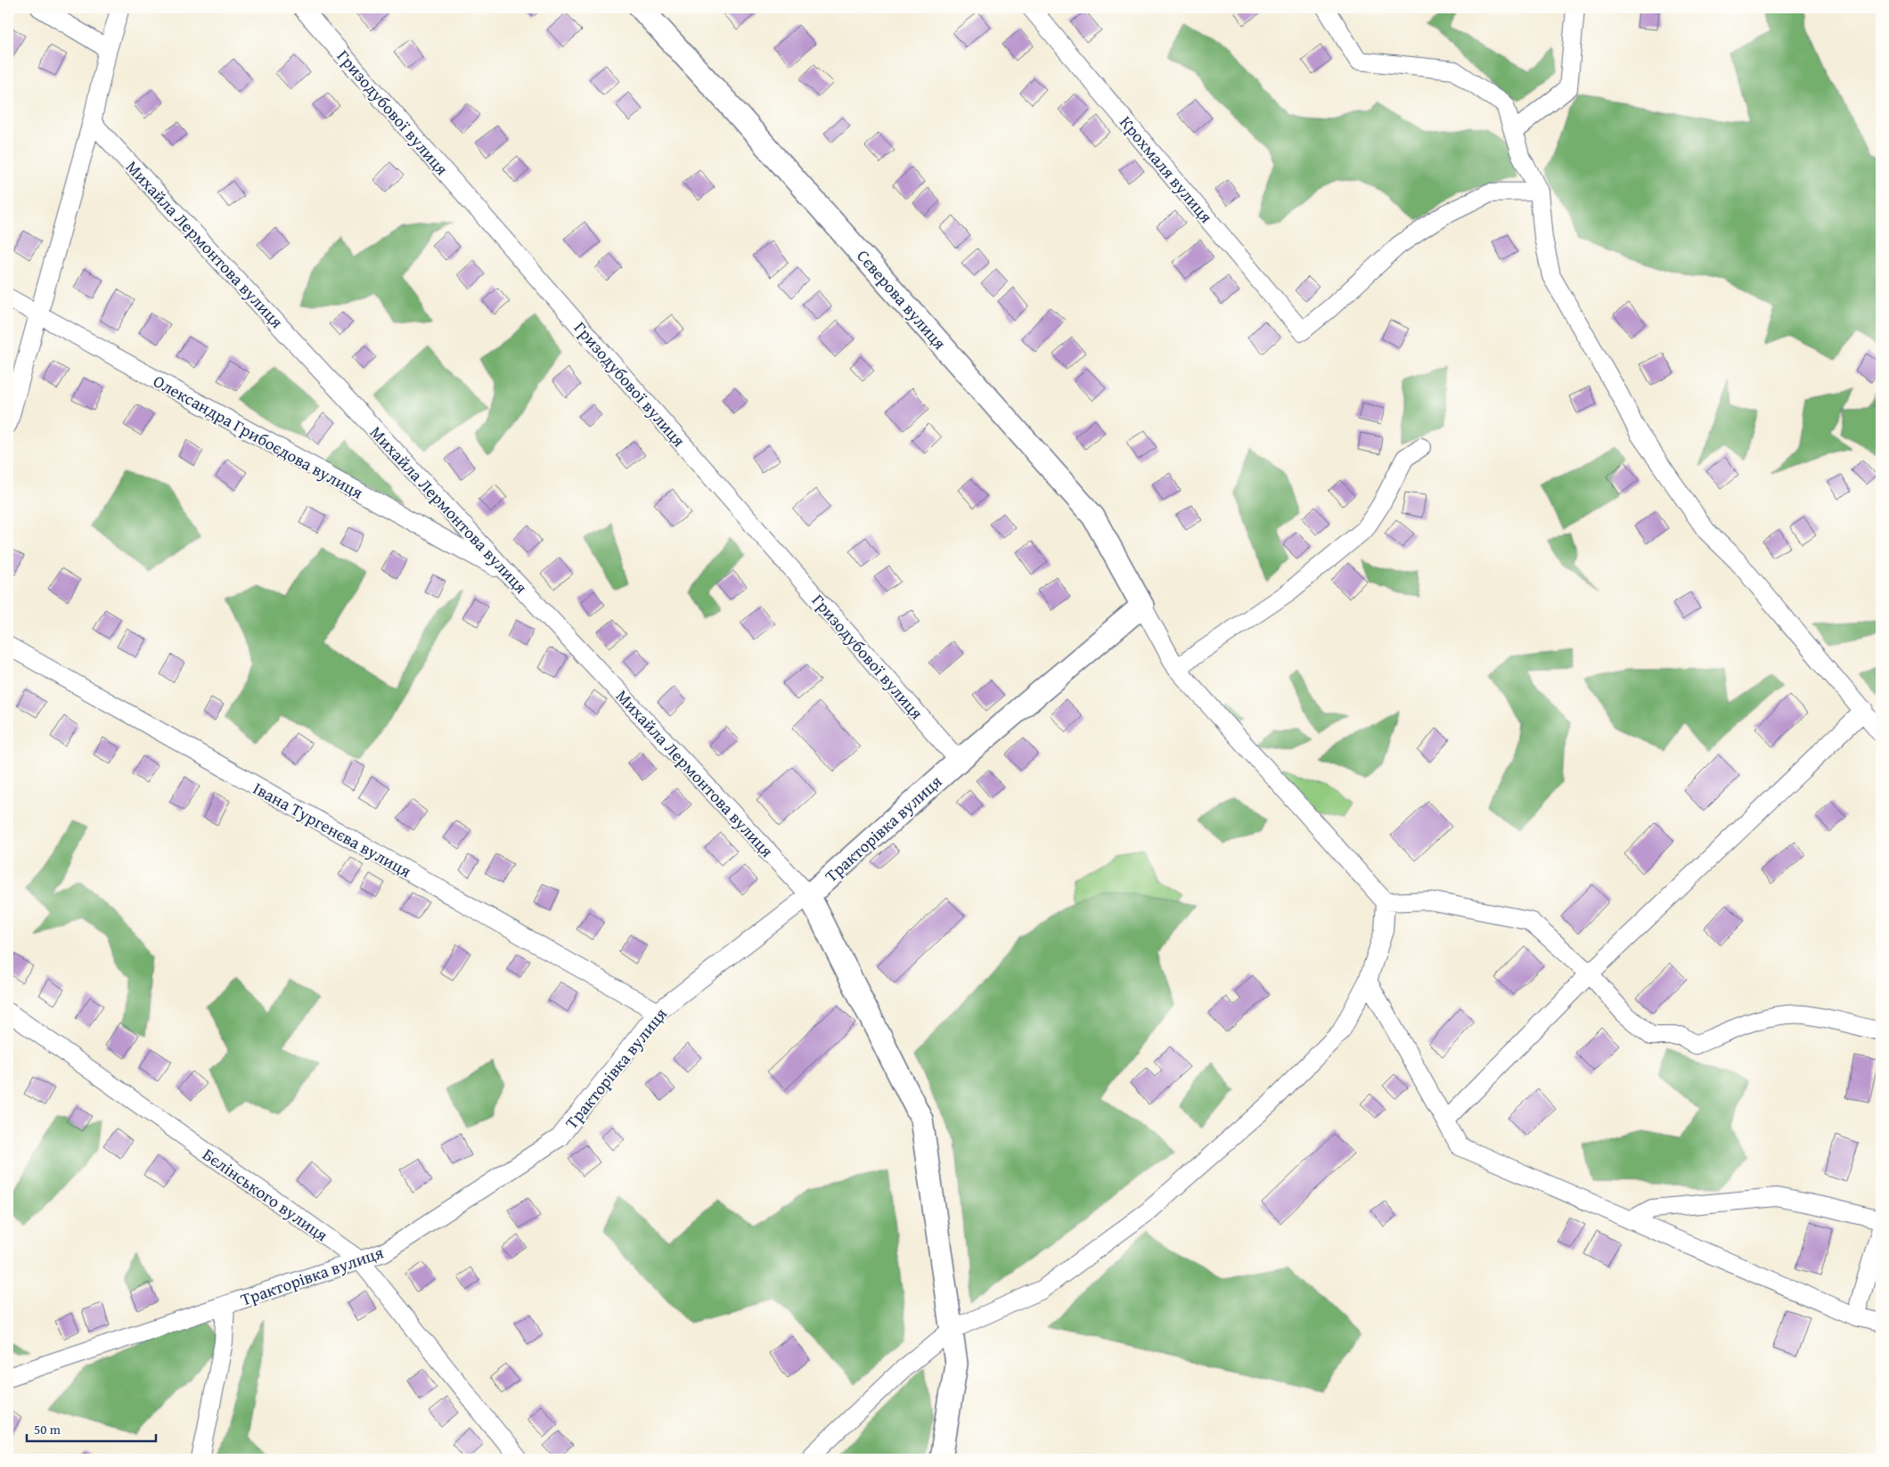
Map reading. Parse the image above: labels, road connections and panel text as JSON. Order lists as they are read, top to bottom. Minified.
{"streets":{"main road":["Сєверова вулиця","Тракторівка вулиця"],"street":["Гризодубової вулиця","Крохмаля вулиця","Михайла Лермонтова вулиця","Олександра Грибоєдова вулиця","Івана Тургенєва вулиця","Бєлінського вулиця"]},"crossings":[["Гризодубової вулиця","Тракторівка вулиця"],["Михайла Лермонтова вулиця","Олександра Грибоєдова вулиця"],["Михайла Лермонтова вулиця","Тракторівка вулиця"],["Сєверова вулиця","Тракторівка вулиця"],["Тракторівка вулиця","Івана Тургенєва вулиця"],["Тракторівка вулиця","Бєлінського вулиця"]],"scale_bar":"50 m"}
